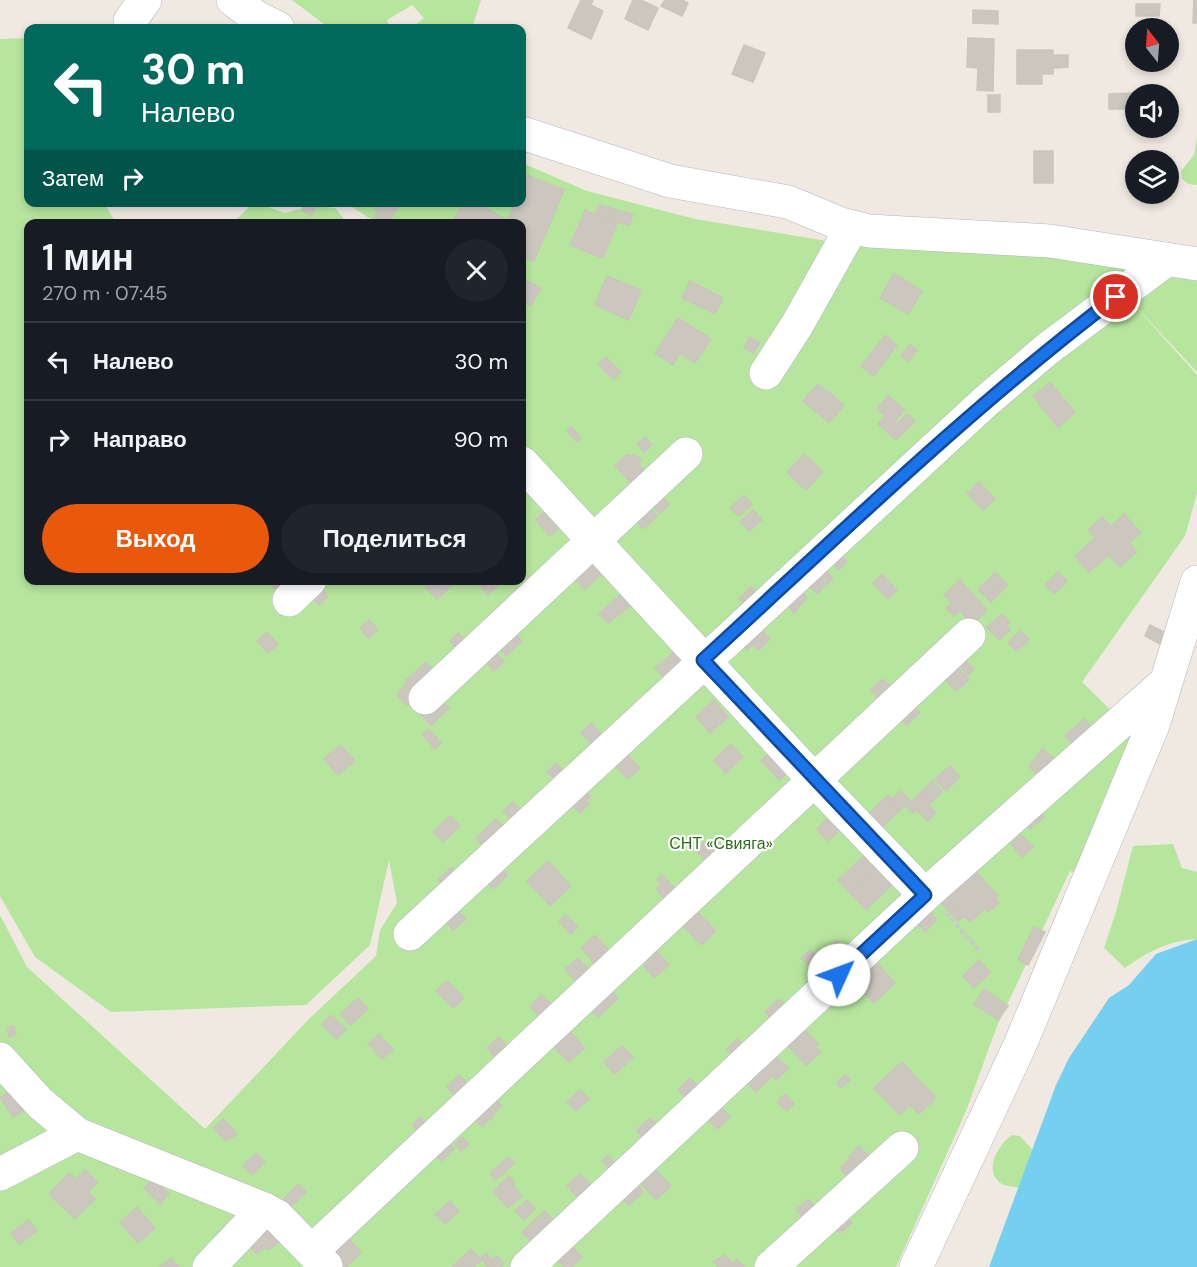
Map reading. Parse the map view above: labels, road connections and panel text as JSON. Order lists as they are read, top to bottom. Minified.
{"parks":["СНТ «Свияга»"],"north":"top","page":{"turn":["30 m","Налево"],"then":"Затем","heading":["1 мин","270 m · 07:45"],"list":[{"name":"Налево","value":"30 m"},{"name":"Направо","value":"90 m"}],"buttons":["Выход","Поделиться"]}}
